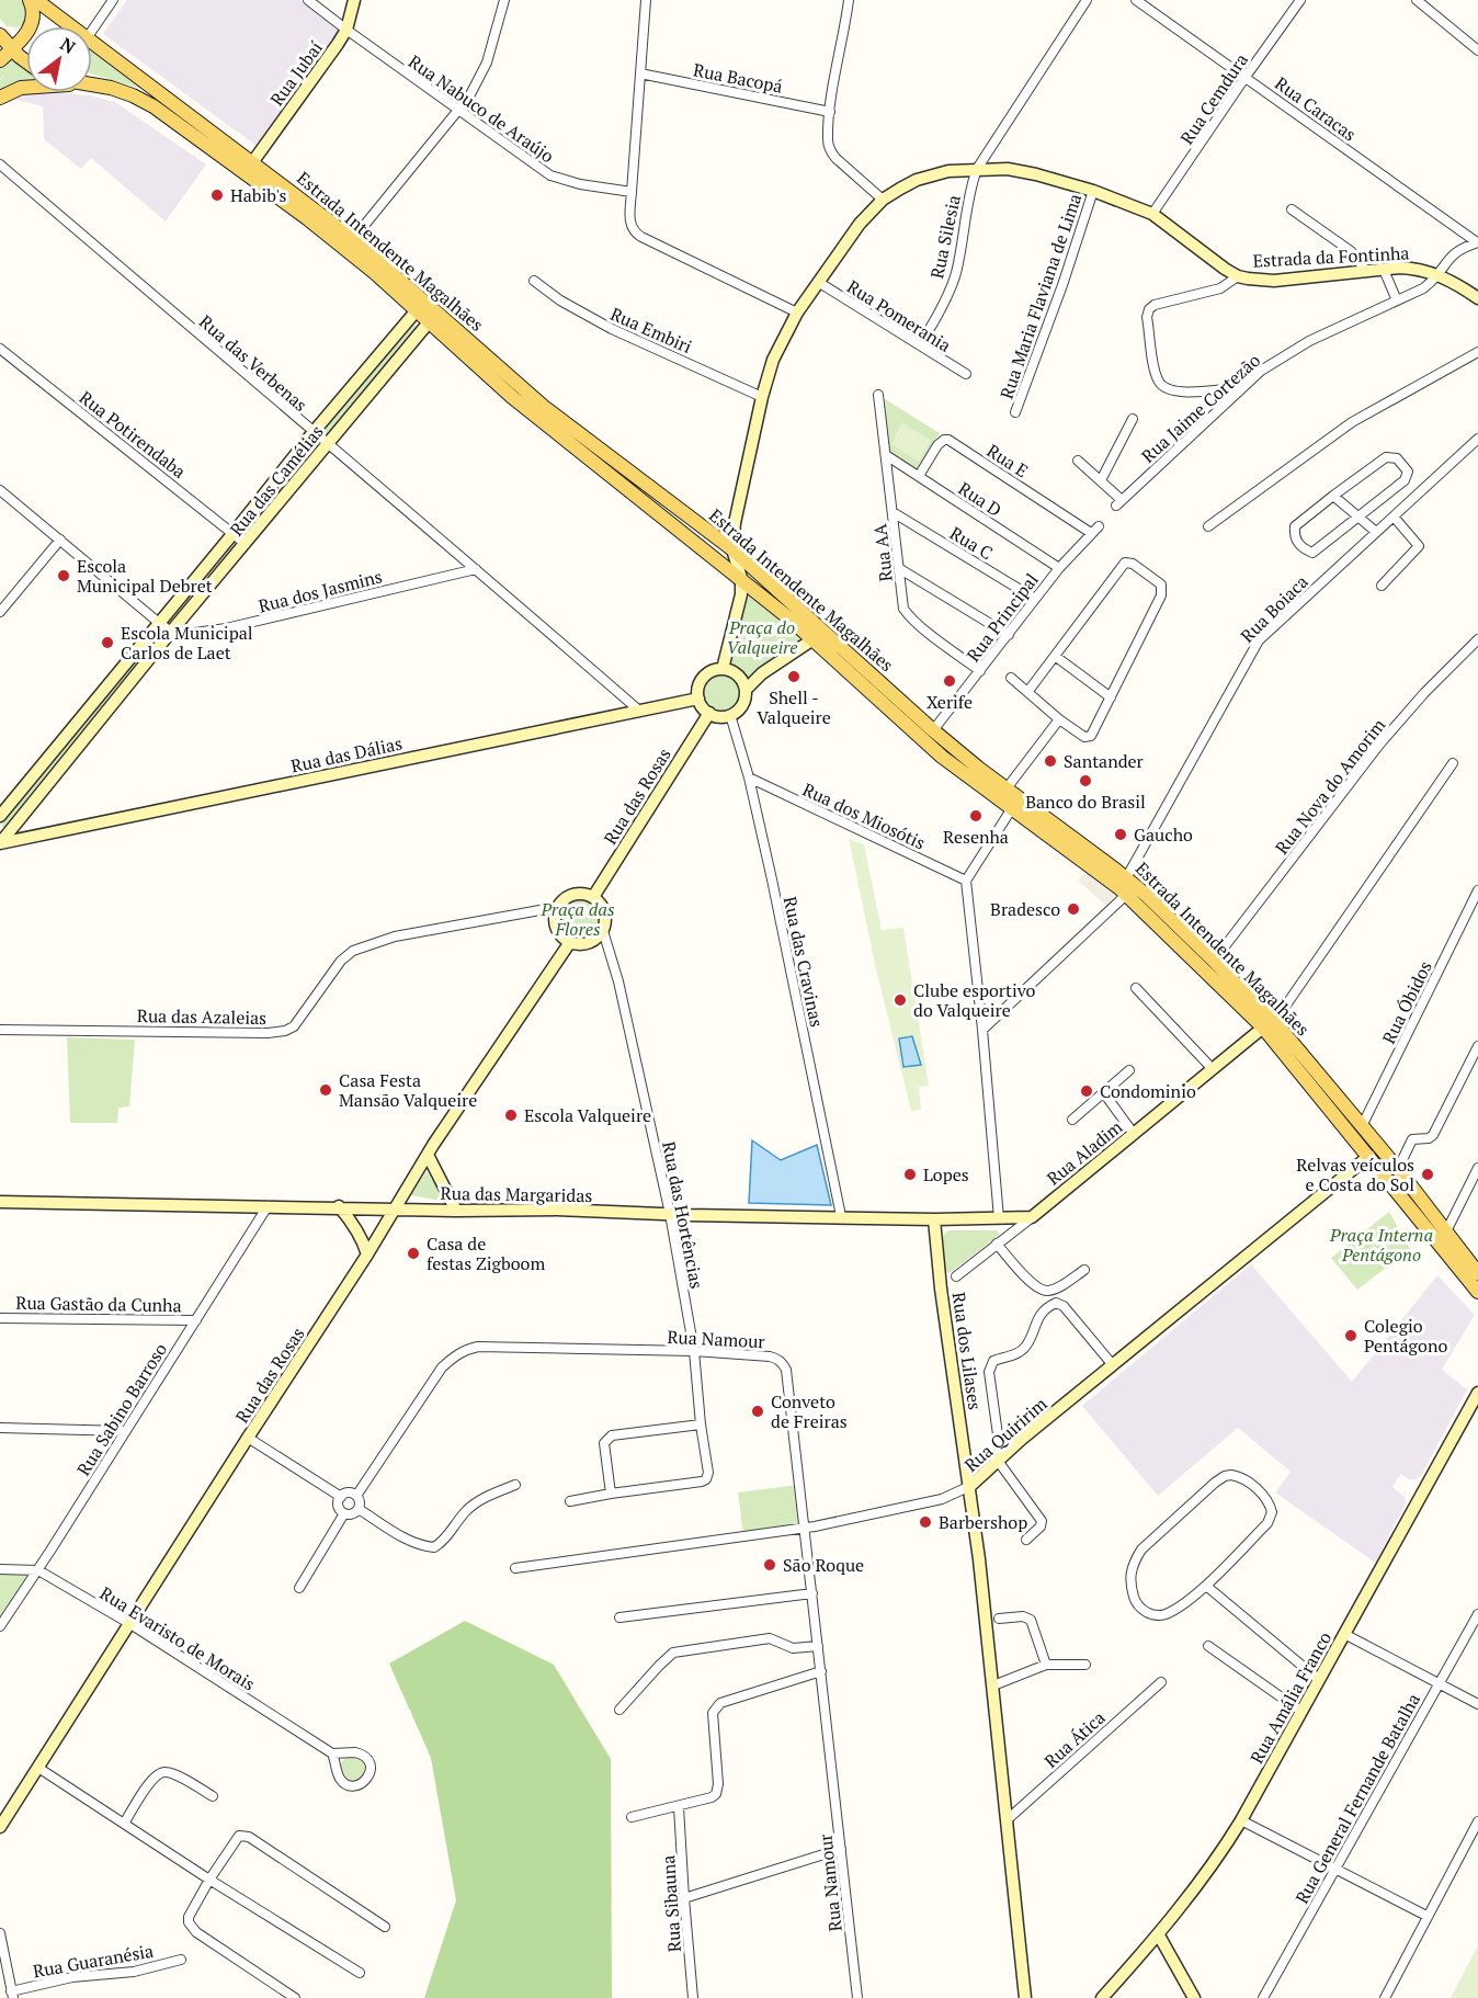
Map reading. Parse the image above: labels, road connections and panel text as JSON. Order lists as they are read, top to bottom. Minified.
{"streets":{"main road":["Estrada Intendente Magalhães"],"street":["Rua Jubaí","Rua Bacopá","Rua Cemdura","Rua Nabuco de Araújo","Rua Caracas","Rua Silesia","Estrada da Fontinha","Rua Maria Flaviana de Lima","Rua Pomerania","Rua Embiri","Rua das Verbenas","Rua Jaime Cortezão","Rua Potirendaba","Rua E","Rua das Camélias","Rua D","Rua C","Rua AA","Rua dos Jasmins","Rua Boiaca","Rua Principal","Rua das Dálias","Rua Nova do Amorim","Rua das Rosas","Rua dos Miosótis","Rua das Cravinas","Rua Óbidos","Rua das Azaleias","Rua Aladim","Rua das Margaridas","Rua das Hortências","Rua Gastão da Cunha","Rua Namour","Rua dos Lilases","Rua Sabino Barroso","Rua Quiririm","Rua Evaristo de Morais","Rua Amália Franco","Rua Ática","Rua General Fernande Batalha","Rua Sibauna","Rua Guaranésia"]},"crossings":[["Rua Jubaí","Rua Nabuco de Araújo"],["Rua Jubaí","Estrada Intendente Magalhães"],["Rua Cemdura","Rua Caracas"],["Rua Cemdura","Estrada da Fontinha"],["Rua Caracas","Rua Jaime Cortezão"],["Rua Silesia","Estrada da Fontinha"],["Rua Silesia","Rua Pomerania"],["Estrada Intendente Magalhães","Estrada da Fontinha"],["Estrada Intendente Magalhães","Rua das Camélias"],["Estrada Intendente Magalhães","Rua Boiaca"],["Estrada Intendente Magalhães","Rua Principal"],["Estrada Intendente Magalhães","Rua Nova do Amorim"],["Estrada Intendente Magalhães","Rua Óbidos"],["Estrada Intendente Magalhães","Rua Aladim"],["Estrada Intendente Magalhães","Rua Quiririm"],["Estrada da Fontinha","Rua Maria Flaviana de Lima"],["Estrada da Fontinha","Rua Pomerania"],["Estrada da Fontinha","Rua Embiri"],["Estrada da Fontinha","Rua Jaime Cortezão"],["Rua das Verbenas","Rua das Camélias"],["Rua das Verbenas","Rua dos Jasmins"],["Rua das Verbenas","Rua das Dálias"],["Rua Potirendaba","Rua das Camélias"],["Rua E","Rua D"],["Rua E","Rua Principal"],["Rua das Camélias","Rua dos Jasmins"],["Rua das Camélias","Rua das Dálias"],["Rua D","Rua AA"],["Rua D","Rua Principal"],["Rua C","Rua AA"],["Rua C","Rua Principal"],["Rua AA","Rua Principal"],["Rua das Dálias","Rua das Rosas"],["Rua das Dálias","Rua das Cravinas"],["Rua das Rosas","Rua das Cravinas"],["Rua das Rosas","Rua das Azaleias"],["Rua das Rosas","Rua das Margaridas"],["Rua das Rosas","Rua das Hortências"],["Rua das Rosas","Rua Evaristo de Morais"],["Rua dos Miosótis","Rua das Cravinas"],["Rua das Cravinas","Rua das Margaridas"],["Rua das Azaleias","Rua das Hortências"],["Rua Aladim","Rua das Margaridas"],["Rua das Margaridas","Rua das Hortências"],["Rua das Margaridas","Rua dos Lilases"],["Rua das Margaridas","Rua Sabino Barroso"],["Rua das Hortências","Rua Namour"],["Rua Gastão da Cunha","Rua Sabino Barroso"],["Rua dos Lilases","Rua Quiririm"],["Rua Sabino Barroso","Rua Evaristo de Morais"],["Rua Quiririm","Rua Ática"]],"parks":["Praça do Valqueire","Praça das Flores","Praça Interna Pentágono"],"places":["Habib's","Escola Municipal Debret","Escola Municipal Carlos de Laet","Shell - Valqueire","Xerife","Santander","Banco do Brasil","Resenha","Gaucho","Bradesco","Clube esportivo do Valqueire","Casa Festa Mansão Valqueire","Condominio","Escola Valqueire","Lopes","Relvas veículos e Costa do Sol","Casa de festas Zigboom","Colegio Pentágono","Conveto de Freiras","Barbershop","São Roque"],"north":"top right"}
